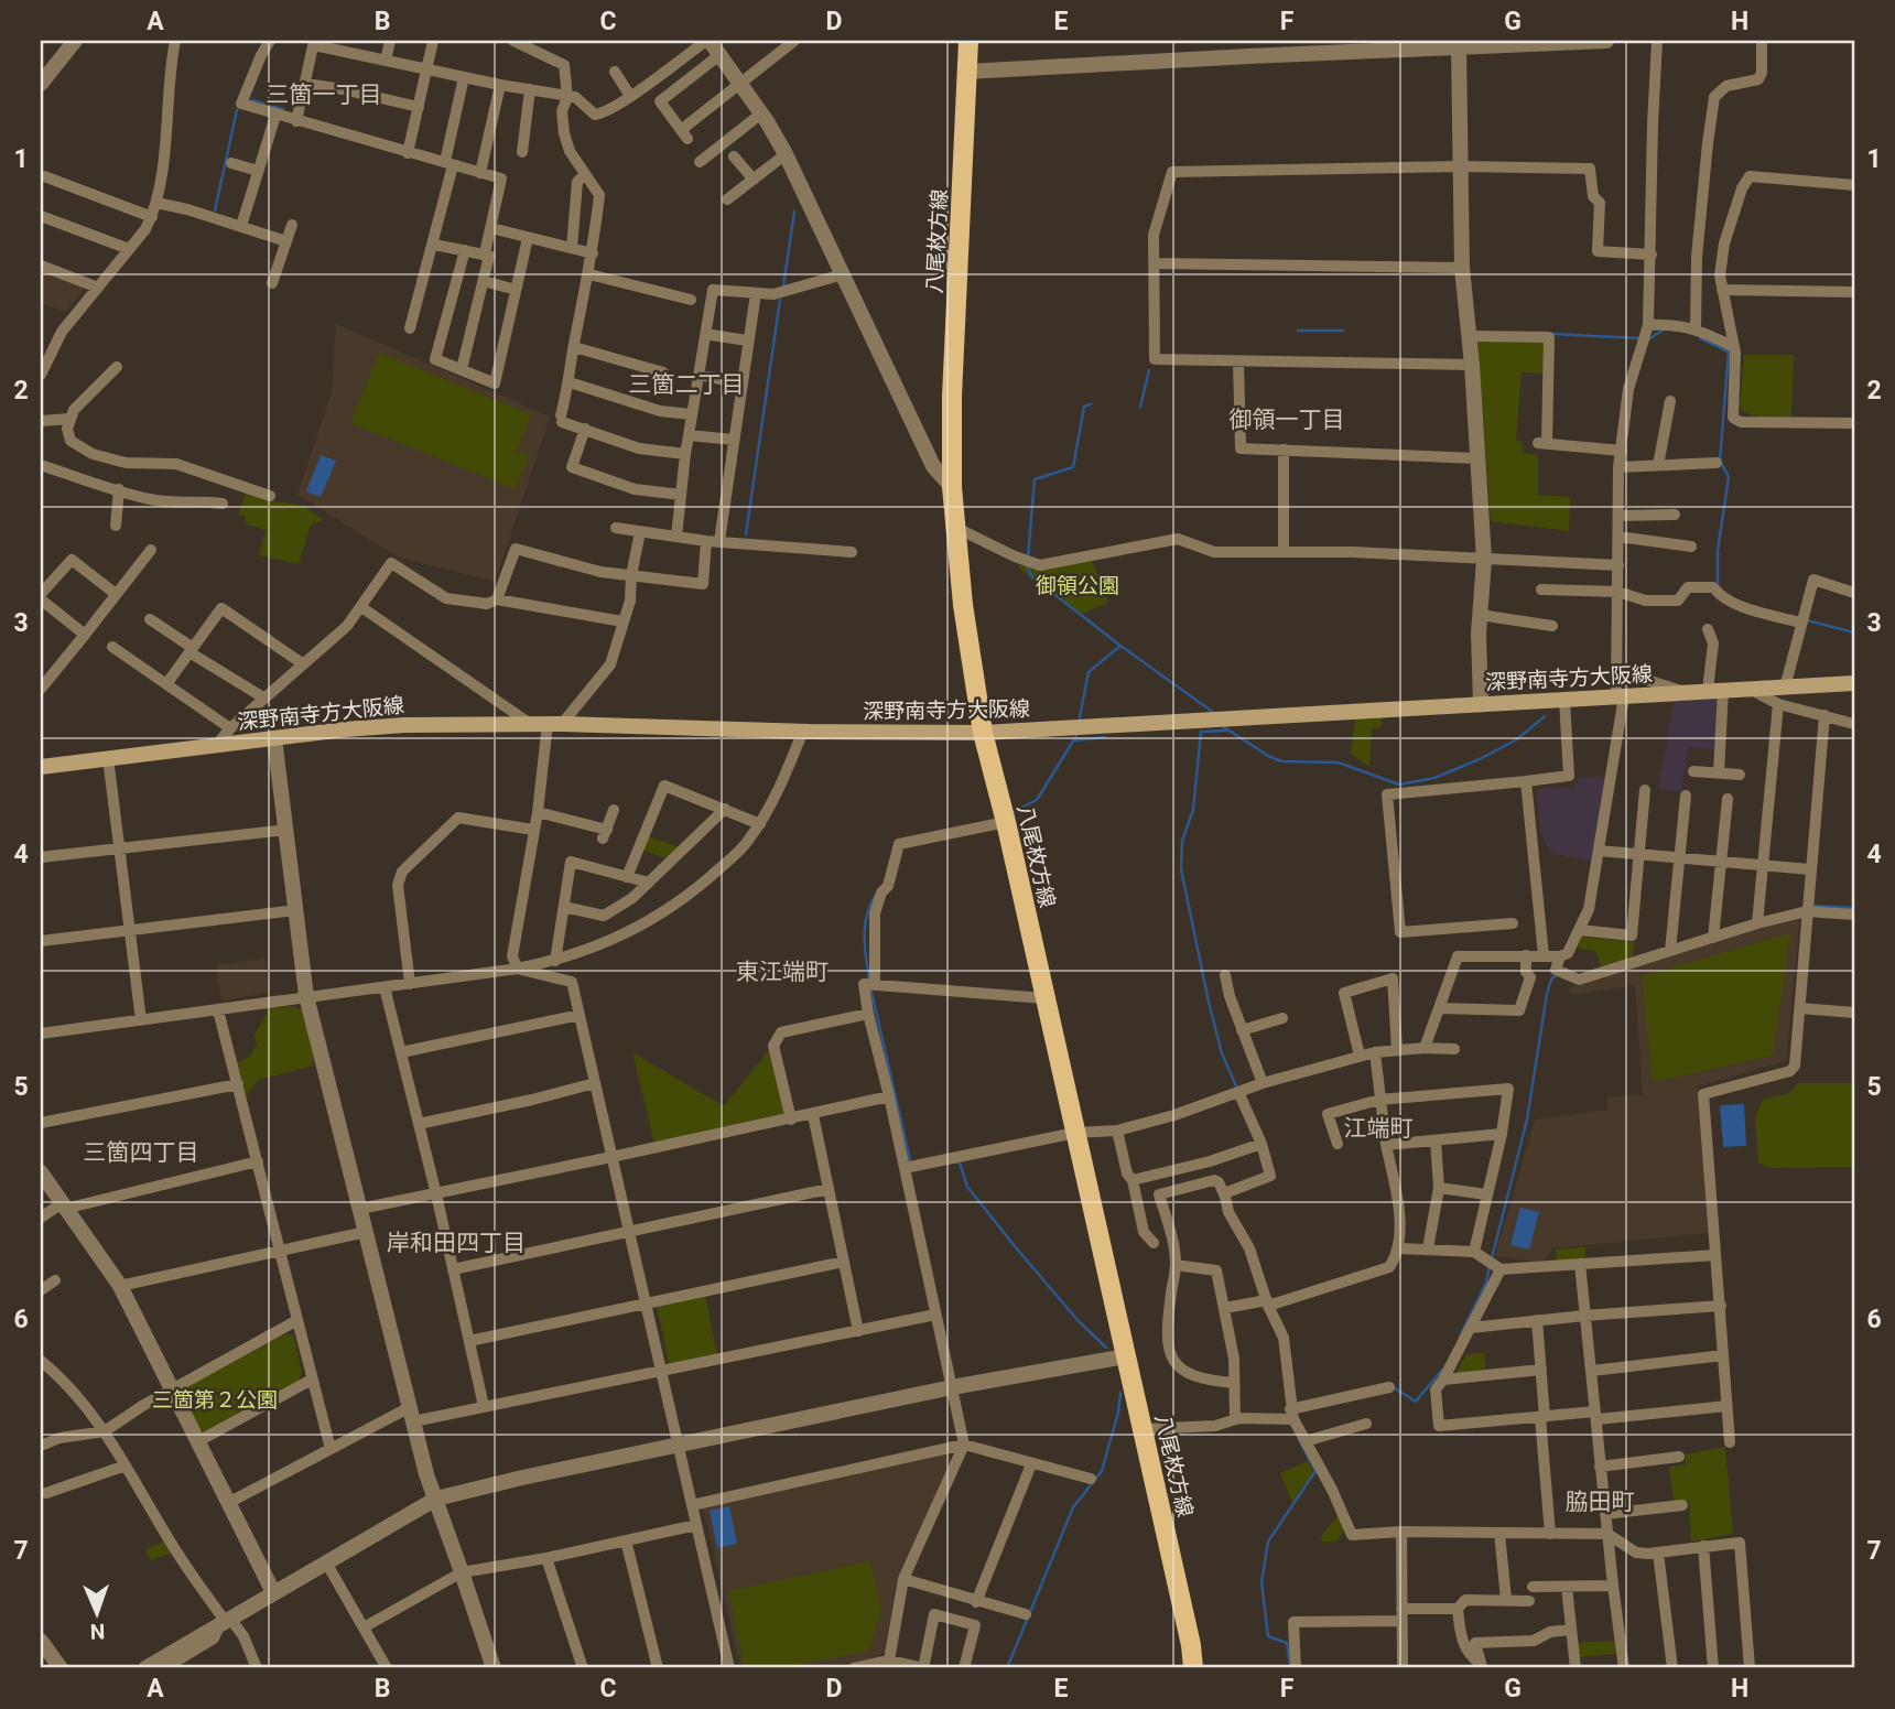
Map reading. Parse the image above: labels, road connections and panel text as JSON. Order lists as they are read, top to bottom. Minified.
{"streets":{"main road":["八尾枚方線","深野南寺方大阪線"]},"crossings":[["八尾枚方線","深野南寺方大阪線"]],"districts":["三箇一丁目","三箇二丁目","御領一丁目","東江端町","江端町","三箇四丁目","岸和田四丁目","脇田町"],"parks":["御領公園","三箇第２公園"],"north":"bottom","grid":{"columns":["A","B","C","D","E","F","G","H"],"rows":["1","2","3","4","5","6","7"]}}
